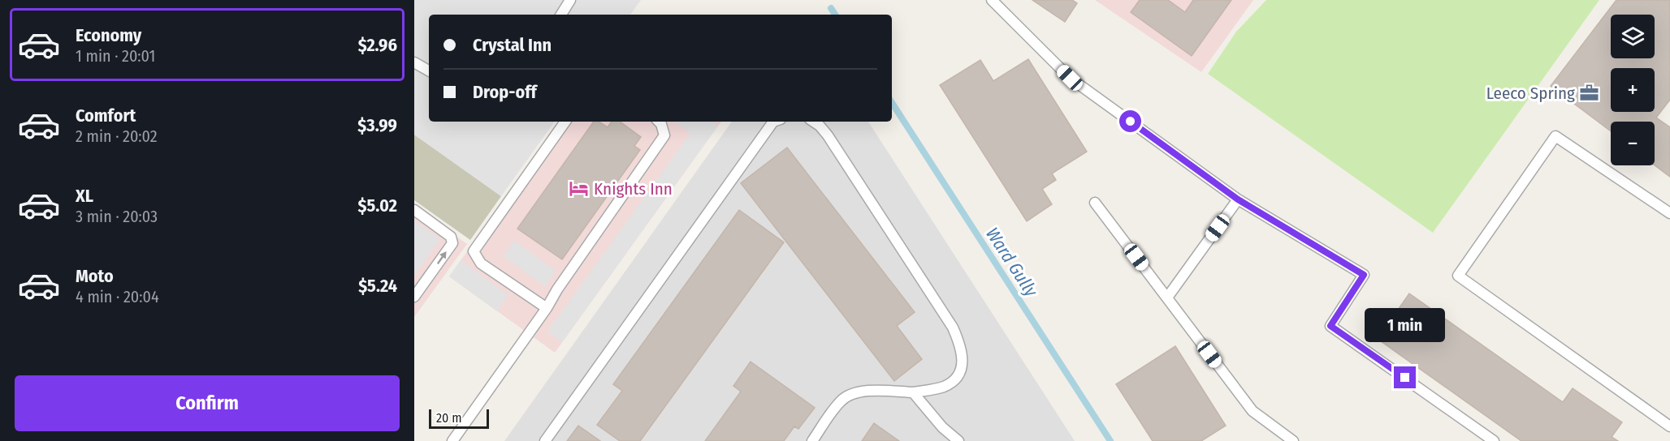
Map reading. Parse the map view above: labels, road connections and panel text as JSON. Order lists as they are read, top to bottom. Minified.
{"water":["Ward Gully"],"places":{"office":["Leeco Spring"],"hotel":["Knights Inn"]},"scale_bar":"20 m","page":{"list":[{"name":"Economy","note":"1 min · 20:01","value":"$2.96"},{"name":"Comfort","note":"2 min · 20:02","value":"$3.99"},{"name":"XL","note":"3 min · 20:03","value":"$5.02"},{"name":"Moto","note":"4 min · 20:04","value":"$5.24"}],"map_buttons":["+","−"],"banner":["Crystal Inn","Drop-off"],"bubble":"1 min","buttons":"Confirm","scale":"20 m"}}
